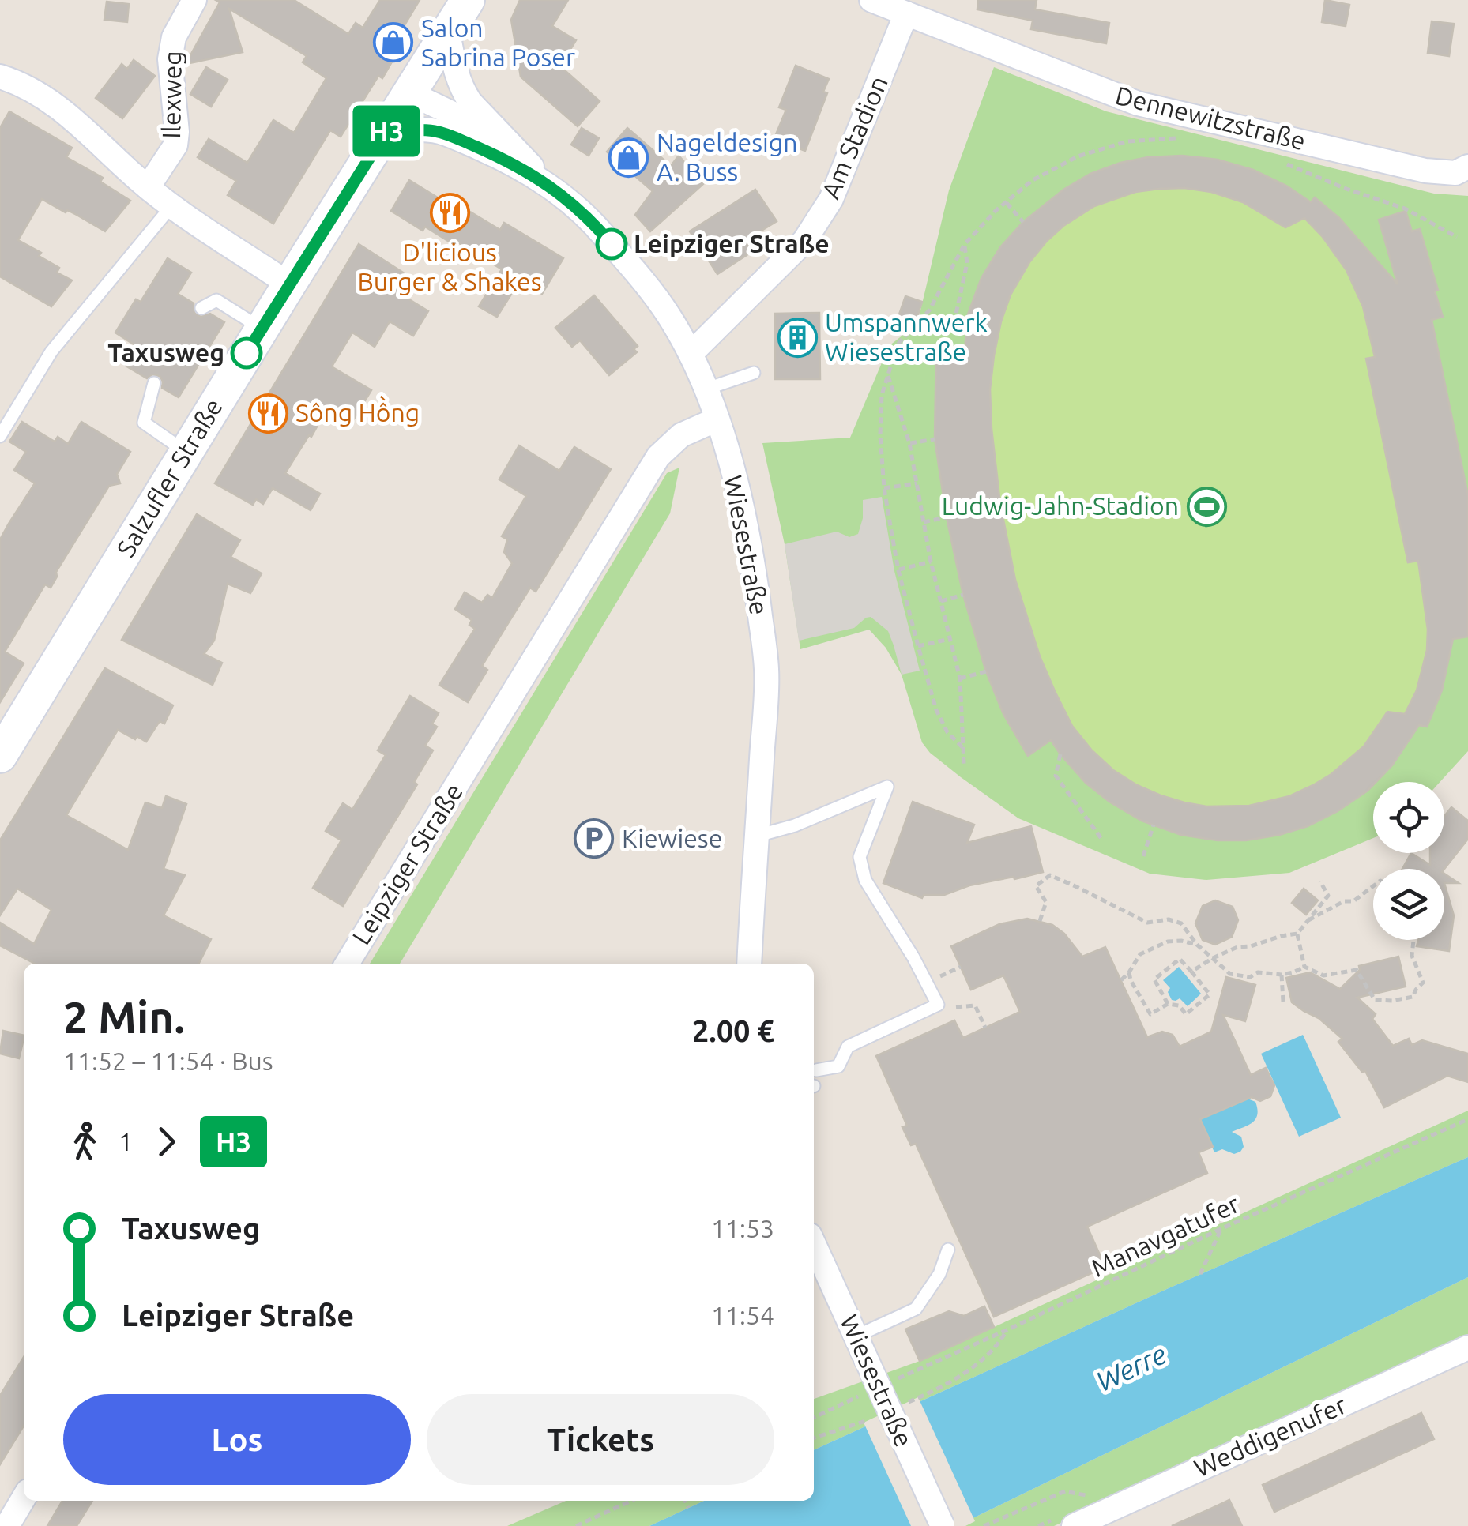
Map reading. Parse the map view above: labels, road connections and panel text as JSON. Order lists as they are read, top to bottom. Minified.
{"streets":{"main road":["Salzufler Straße"],"street":["Ilexweg","Dennewitzstraße","Am Stadion","Wiesestraße","Leipziger Straße","Weddigenufer"],"path":["Manavgatufer"]},"crossings":[["Dennewitzstraße","Am Stadion"],["Am Stadion","Wiesestraße"],["Salzufler Straße","Wiesestraße"],["Wiesestraße","Leipziger Straße"],["Wiesestraße","Manavgatufer"]],"water":["Werre"],"places":{"shop":["Salon Sabrina Poser","Nageldesign A. Buss"],"restaurant":["D'licious Burger & Shakes","Sông Hồng"],"other":["Leipziger Straße","Taxusweg"],"building":["Umspannwerk Wiesestraße"],"sports":["Ludwig-Jahn-Stadion"],"parking":["Kiewiese"]},"lines":["bus line H3"],"page":{"on_map":"H3","heading":["2 Min.","11:52 – 11:54 · Bus","2.00 €"],"legs":["1","H3"],"list":[{"name":"Taxusweg","value":"11:53"},{"name":"Leipziger Straße","value":"11:54"}],"buttons":["Los","Tickets"]}}
